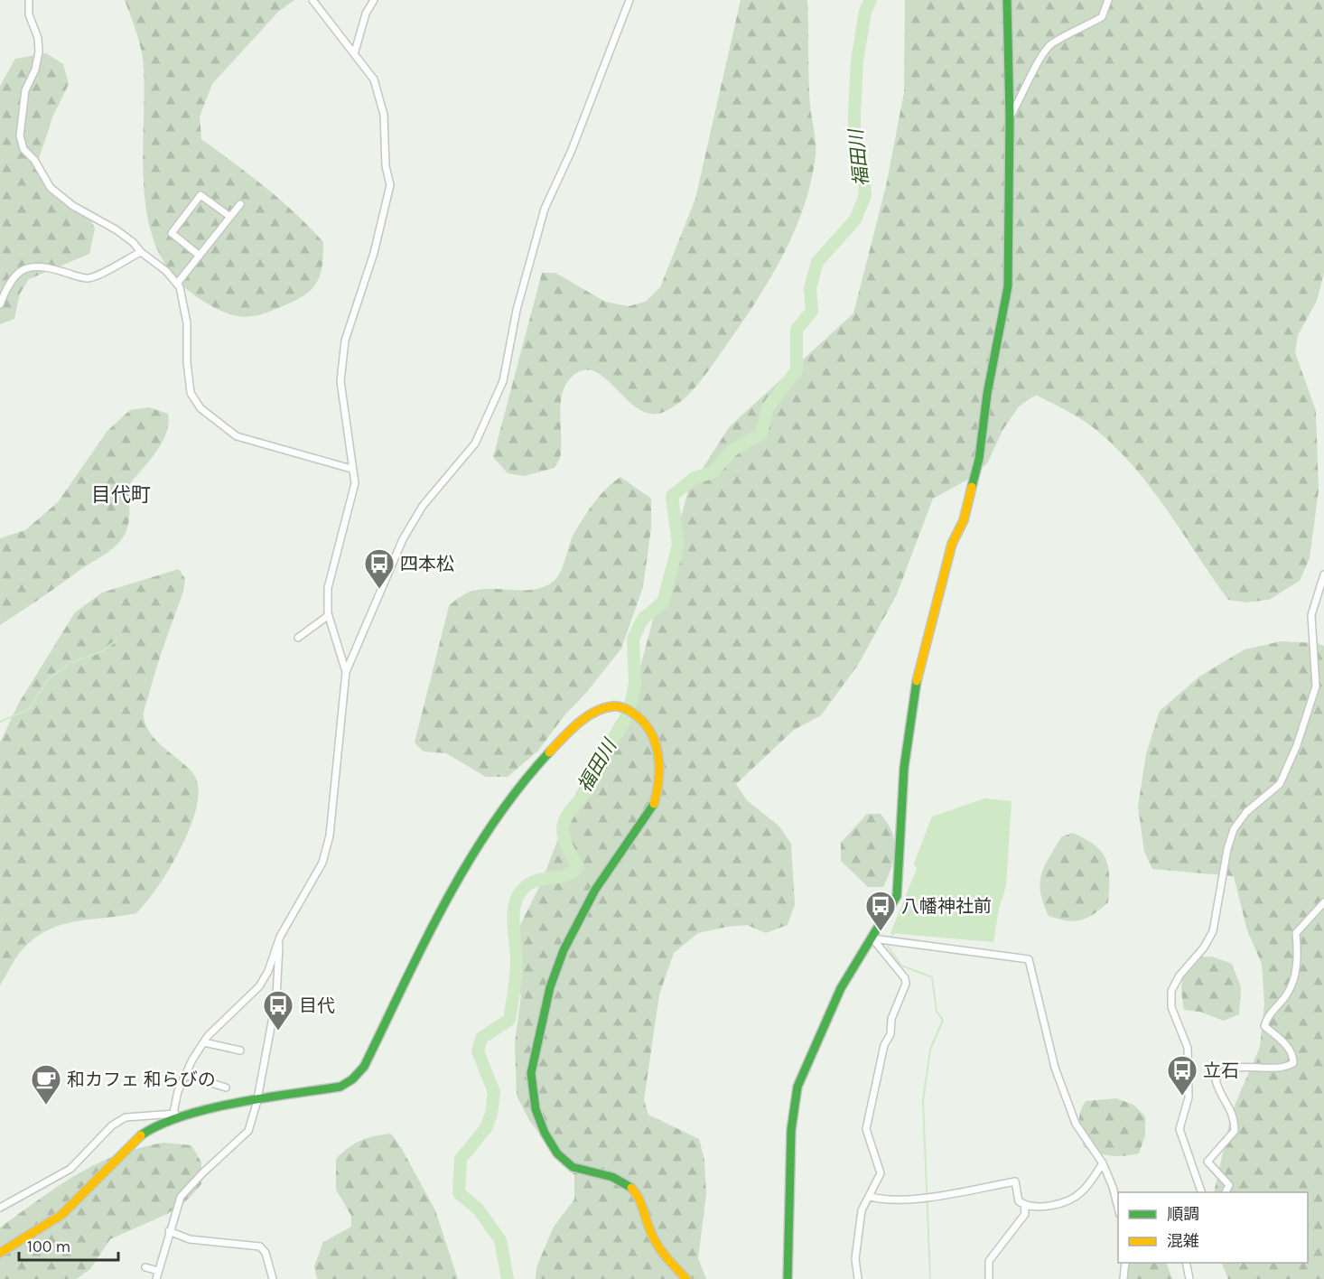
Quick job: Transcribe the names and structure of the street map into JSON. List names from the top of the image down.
{
  "districts": ["目代町"],
  "water": ["福田川"],
  "places": {
    "bus stop": [
      "四本松",
      "八幡神社前",
      "目代",
      "立石"
    ],
    "cafe": ["和カフェ 和らびの"]
  },
  "legend": ["順調", "混雑"],
  "scale_bar": "100 m"
}
